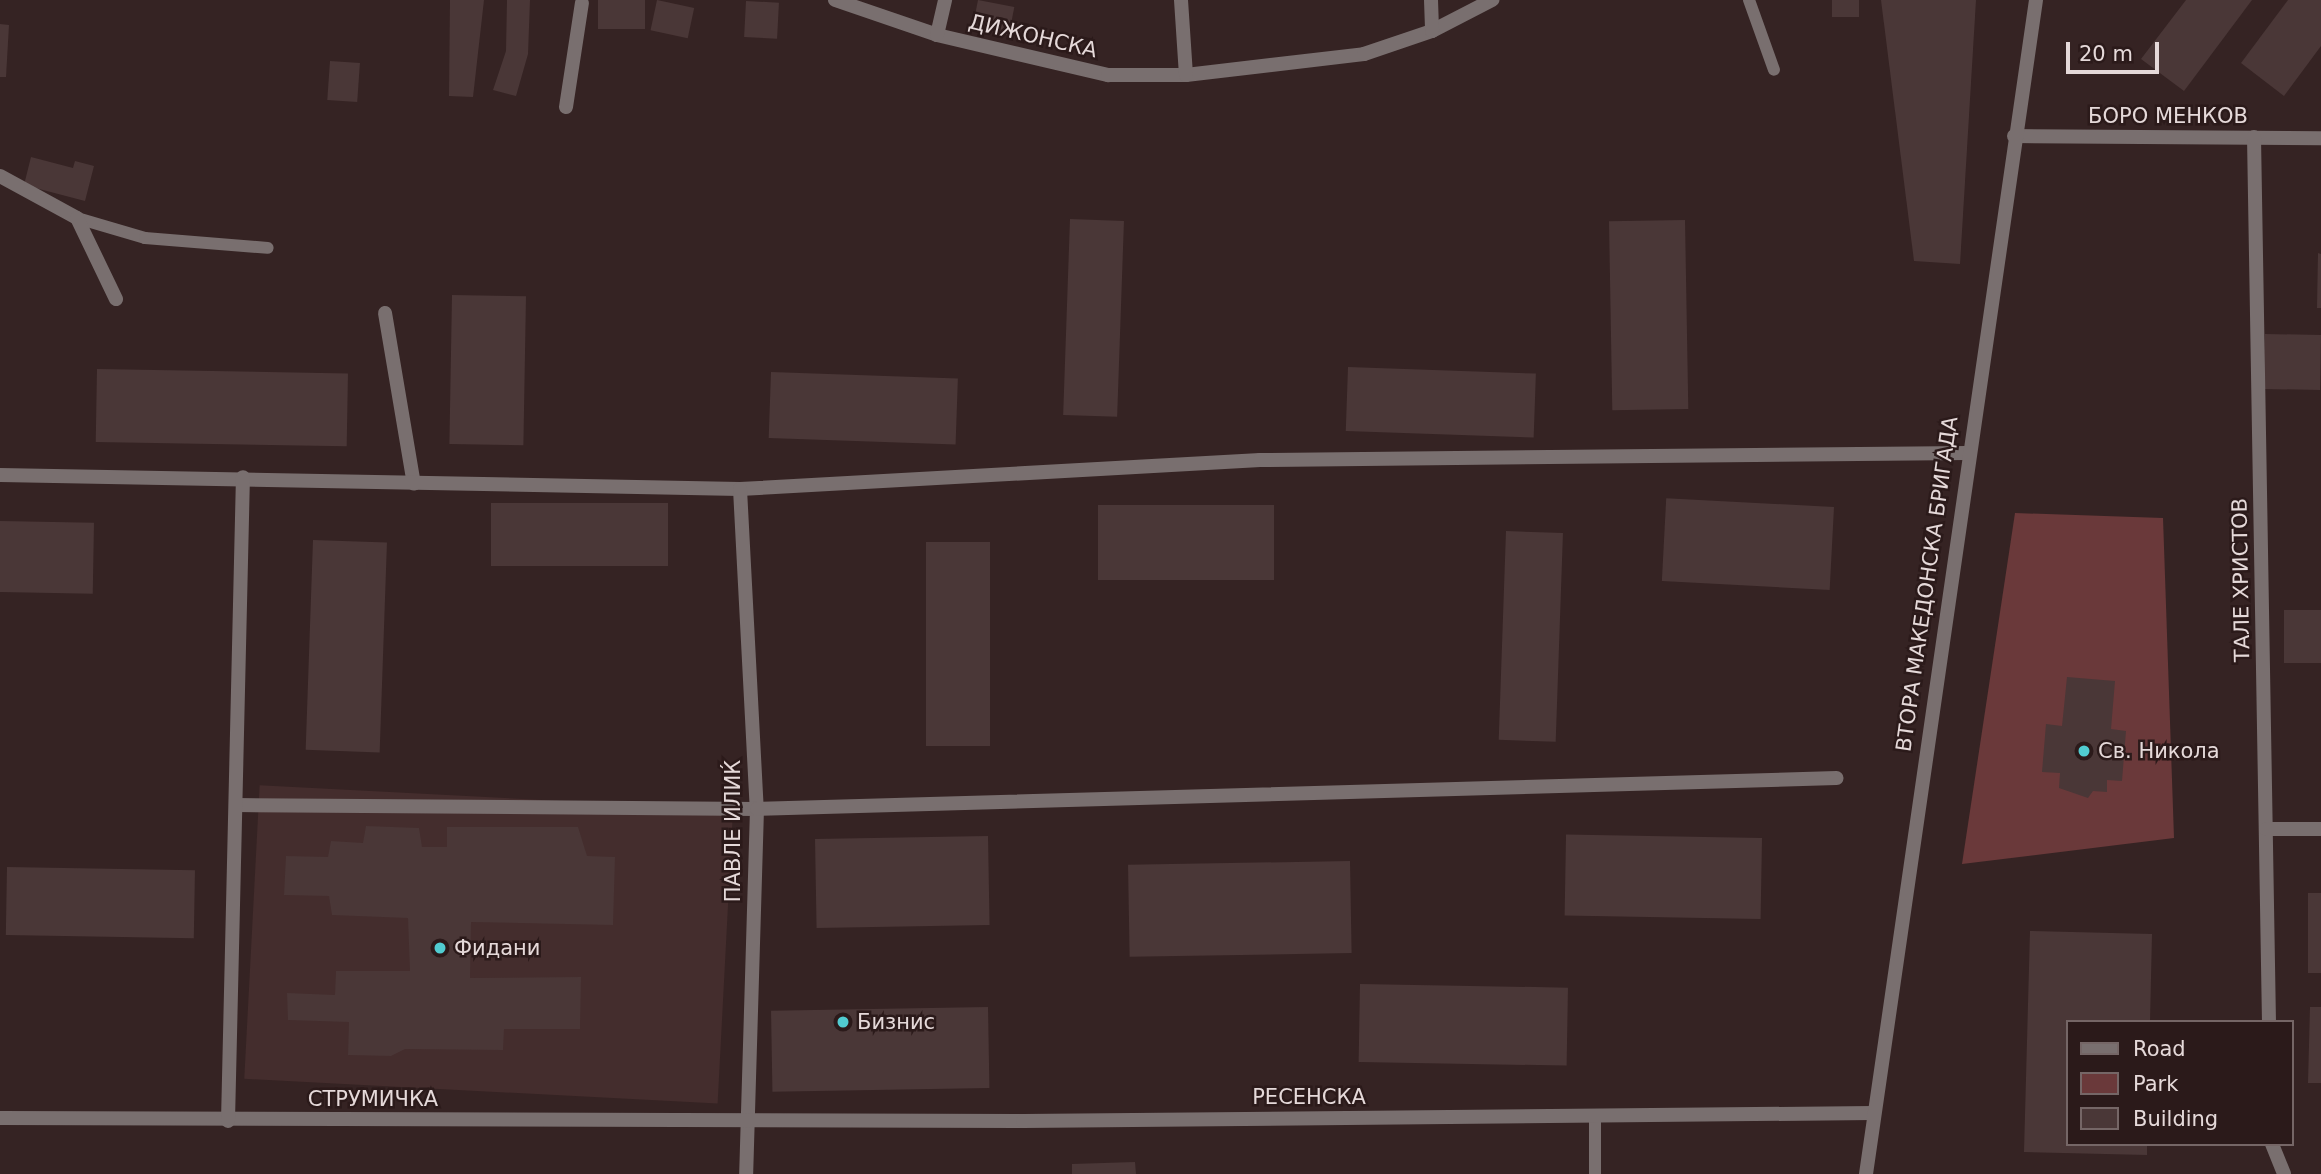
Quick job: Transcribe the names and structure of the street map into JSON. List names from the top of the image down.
{
  "streets": {
    "street": [
      "ДИЖОНСКА",
      "БОРО МЕНКОВ",
      "ТАЛЕ ХРИСТОВ",
      "ВТОРА МАКЕДОНСКА БРИГАДА",
      "ПАВЛЕ ИЛИЌ",
      "РЕСЕНСКА",
      "СТРУМИЧКА"
    ]
  },
  "crossings": [
    ["БОРО МЕНКОВ", "ТАЛЕ ХРИСТОВ"],
    ["БОРО МЕНКОВ", "ВТОРА МАКЕДОНСКА БРИГАДА"],
    ["ВТОРА МАКЕДОНСКА БРИГАДА", "РЕСЕНСКА"],
    ["ПАВЛЕ ИЛИЌ", "РЕСЕНСКА"],
    ["ПАВЛЕ ИЛИЌ", "СТРУМИЧКА"],
    ["РЕСЕНСКА", "СТРУМИЧКА"]
  ],
  "places": ["Св. Никола", "Фидани", "Бизнис"],
  "legend": ["Road", "Park", "Building"],
  "scale_bar": "20 m"
}
